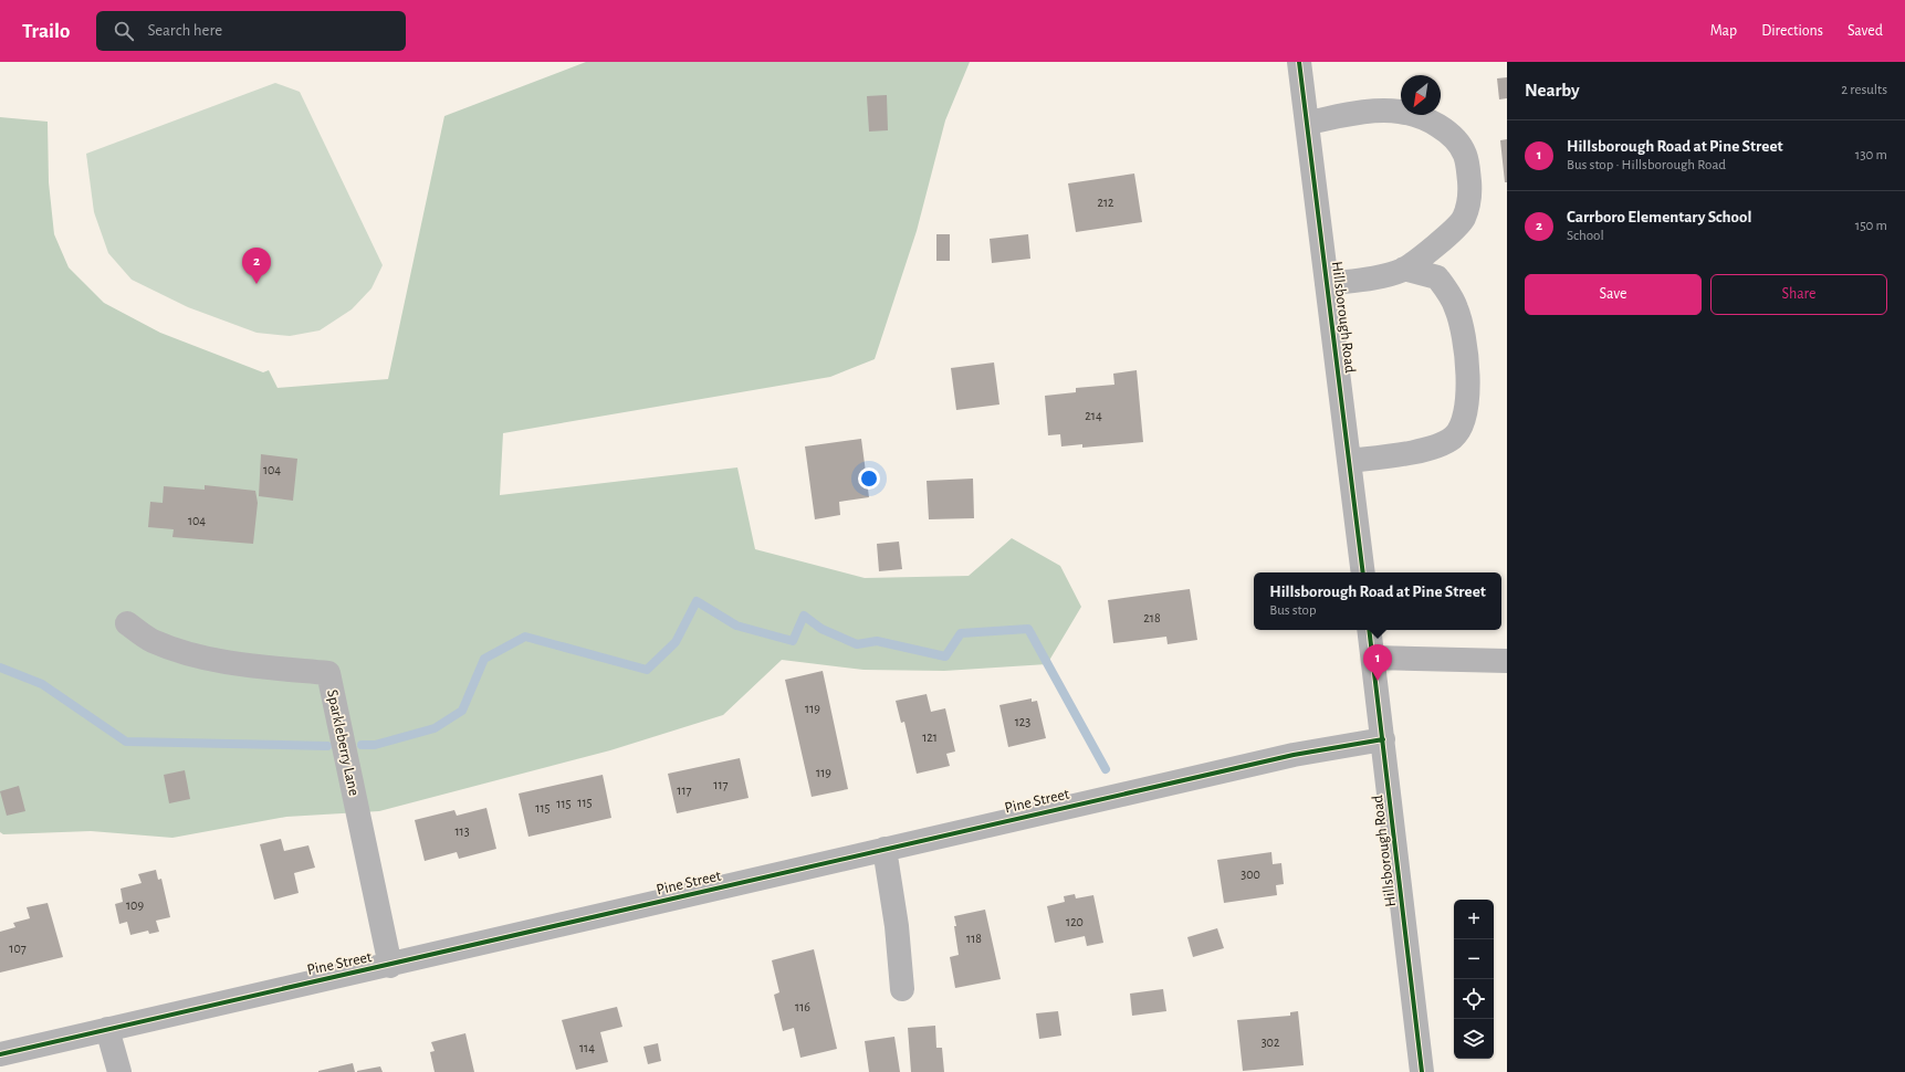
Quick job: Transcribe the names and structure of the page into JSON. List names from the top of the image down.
{
  "streets": {
    "street": ["Hillsborough Road", "Sparkleberry Lane", "Pine Street"]
  },
  "crossings": [
    ["Hillsborough Road", "Pine Street"],
    ["Sparkleberry Lane", "Pine Street"]
  ],
  "house_numbers": [
    "212",
    "214",
    "104",
    "104",
    "218",
    "119",
    "123",
    "121",
    "119",
    "117",
    "117",
    "115",
    "115",
    "115",
    "113",
    "300",
    "109",
    "120",
    "118",
    "107",
    "116",
    "302",
    "114"
  ],
  "north": "bottom left",
  "page": {
    "header": "Trailo",
    "search": "Search here",
    "nav": ["Map", "Directions", "Saved"],
    "heading": ["Nearby", "2 results"],
    "list": [
      {
        "mark": "1",
        "name": "Hillsborough Road at Pine Street",
        "note": "Bus stop · Hillsborough Road",
        "value": "130 m"
      },
      {
        "mark": "2",
        "name": "Carrboro Elementary School",
        "note": "School",
        "value": "150 m"
      }
    ],
    "pins": ["2", "1"],
    "buttons": ["Save", "Share"],
    "popup": ["Hillsborough Road at Pine Street", "Bus stop"],
    "map_buttons": ["+", "−"]
  }
}
